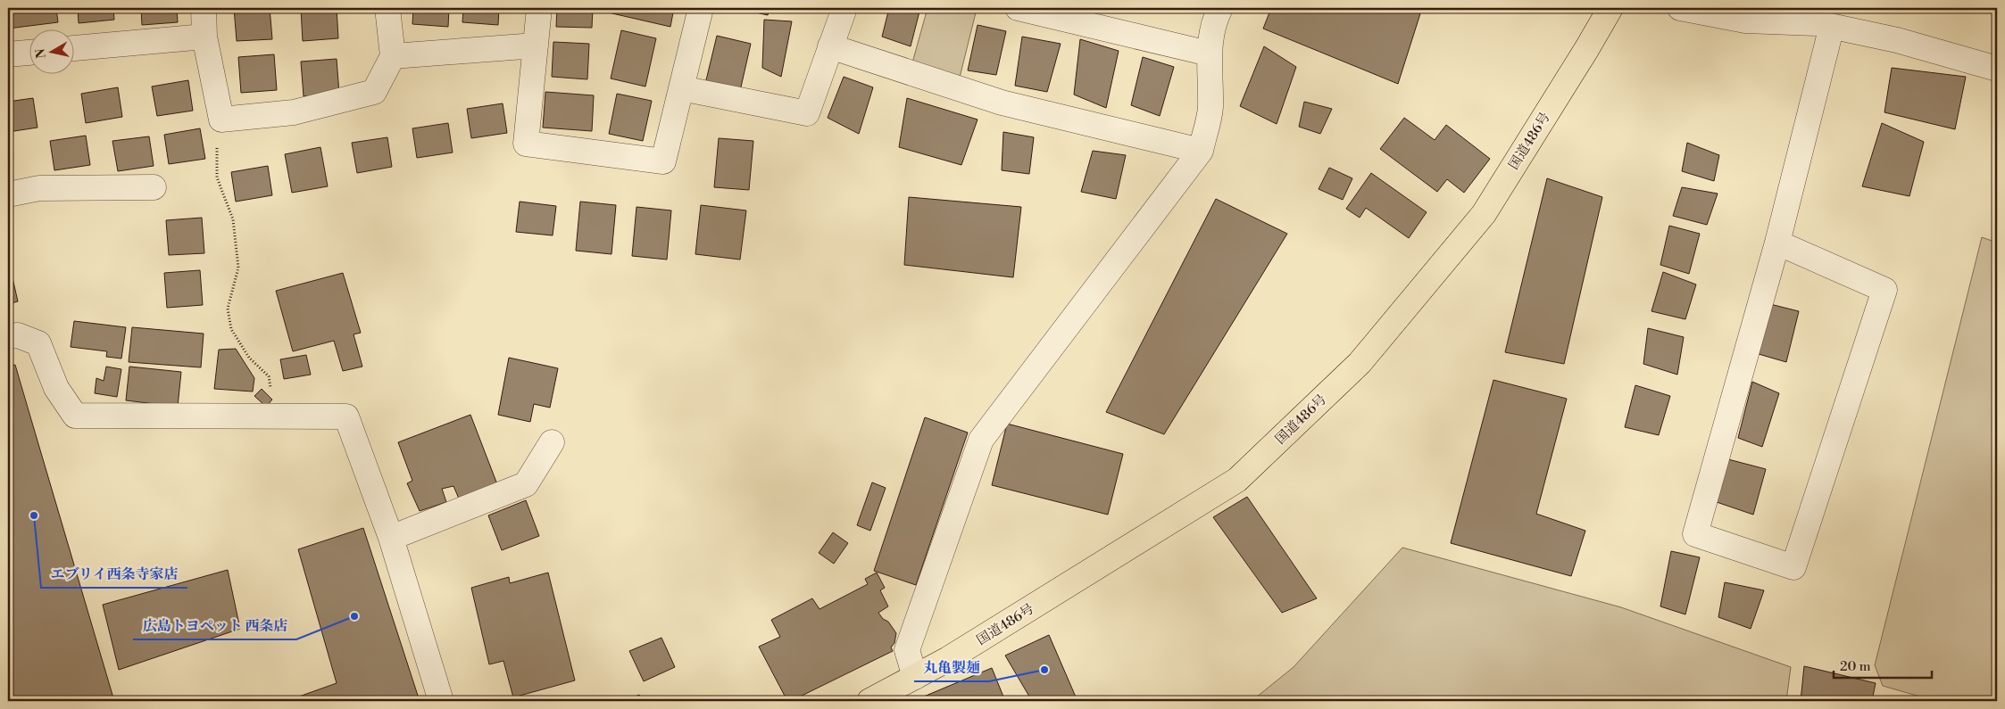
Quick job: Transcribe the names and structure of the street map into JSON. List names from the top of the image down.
{
  "streets": {
    "highway": ["国道486号"]
  },
  "places": ["エブリイ西条寺家店", "広島トヨペット 西条店", "丸亀製麺"],
  "scale_bar": "20 m",
  "north": "left"
}
